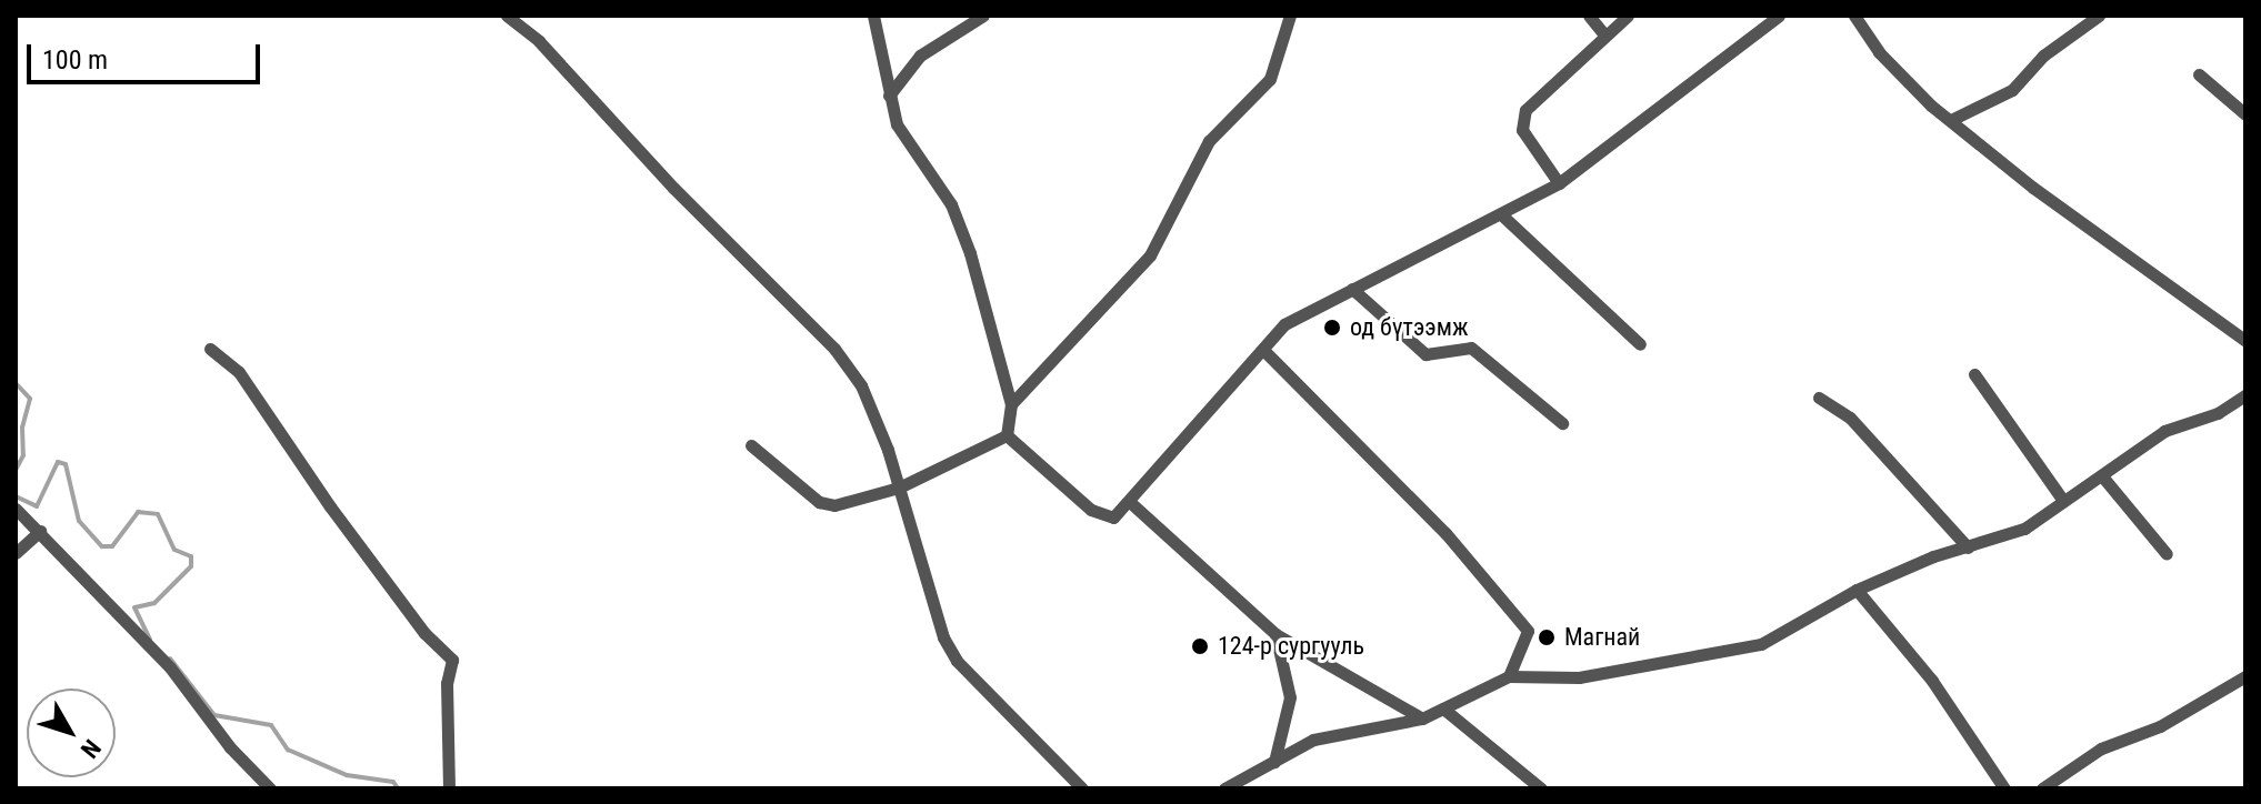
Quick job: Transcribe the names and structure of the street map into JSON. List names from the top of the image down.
{
  "places": ["од бүтээмж", "Магнай", "124-р сургууль"],
  "scale_bar": "100 m",
  "north": "bottom right"
}
